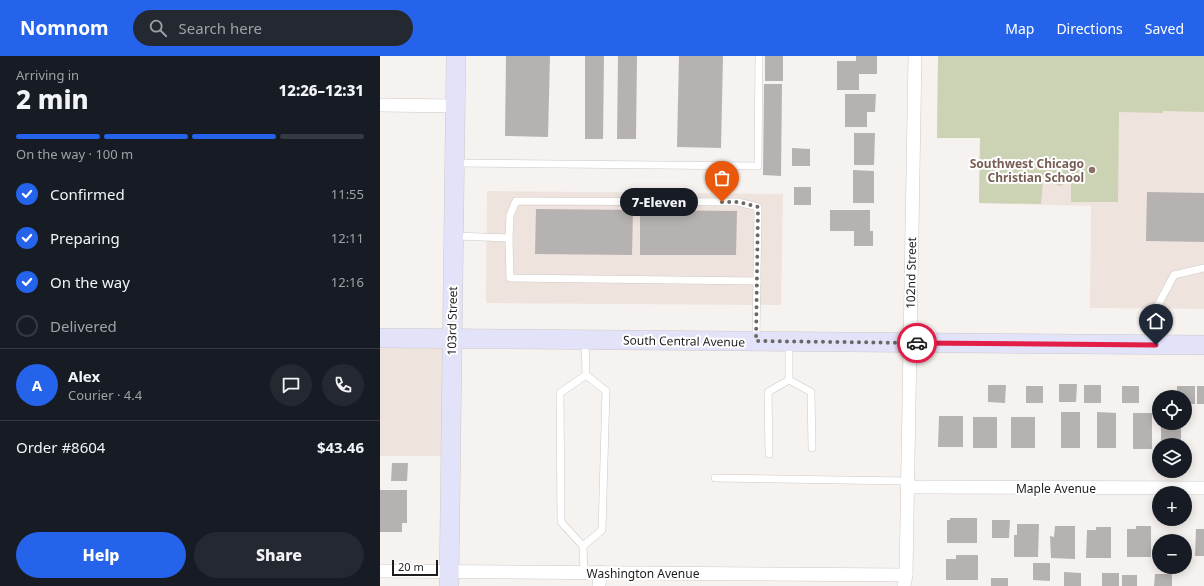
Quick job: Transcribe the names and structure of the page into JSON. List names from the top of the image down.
{
  "streets": {
    "street": [
      "102nd Street",
      "103rd Street",
      "South Central Avenue",
      "Maple Avenue",
      "Washington Avenue"
    ]
  },
  "crossings": [
    ["102nd Street", "South Central Avenue"],
    ["102nd Street", "Maple Avenue"],
    ["102nd Street", "Washington Avenue"],
    ["103rd Street", "South Central Avenue"],
    ["103rd Street", "Washington Avenue"]
  ],
  "places": ["Southwest Chicago Christian School", "7-Eleven"],
  "scale_bar": "20 m",
  "page": {
    "header": "Nomnom",
    "search": "Search here",
    "nav": ["Map", "Directions", "Saved"],
    "heading": ["2 min", "Arriving in", "12:26–12:31"],
    "panel": [
      "Alex",
      "Courier · 4.4",
      "Order #8604",
      "$43.46"
    ],
    "bar": "On the way · 100 m",
    "list": [
      ["Confirmed", "11:55"],
      ["Preparing", "12:11"],
      ["On the way", "12:16"],
      "Delivered"
    ],
    "bubble": "7-Eleven",
    "round": "A",
    "map_buttons": ["+", "−"],
    "buttons": ["Help", "Share"],
    "scale": "20 m"
  }
}
